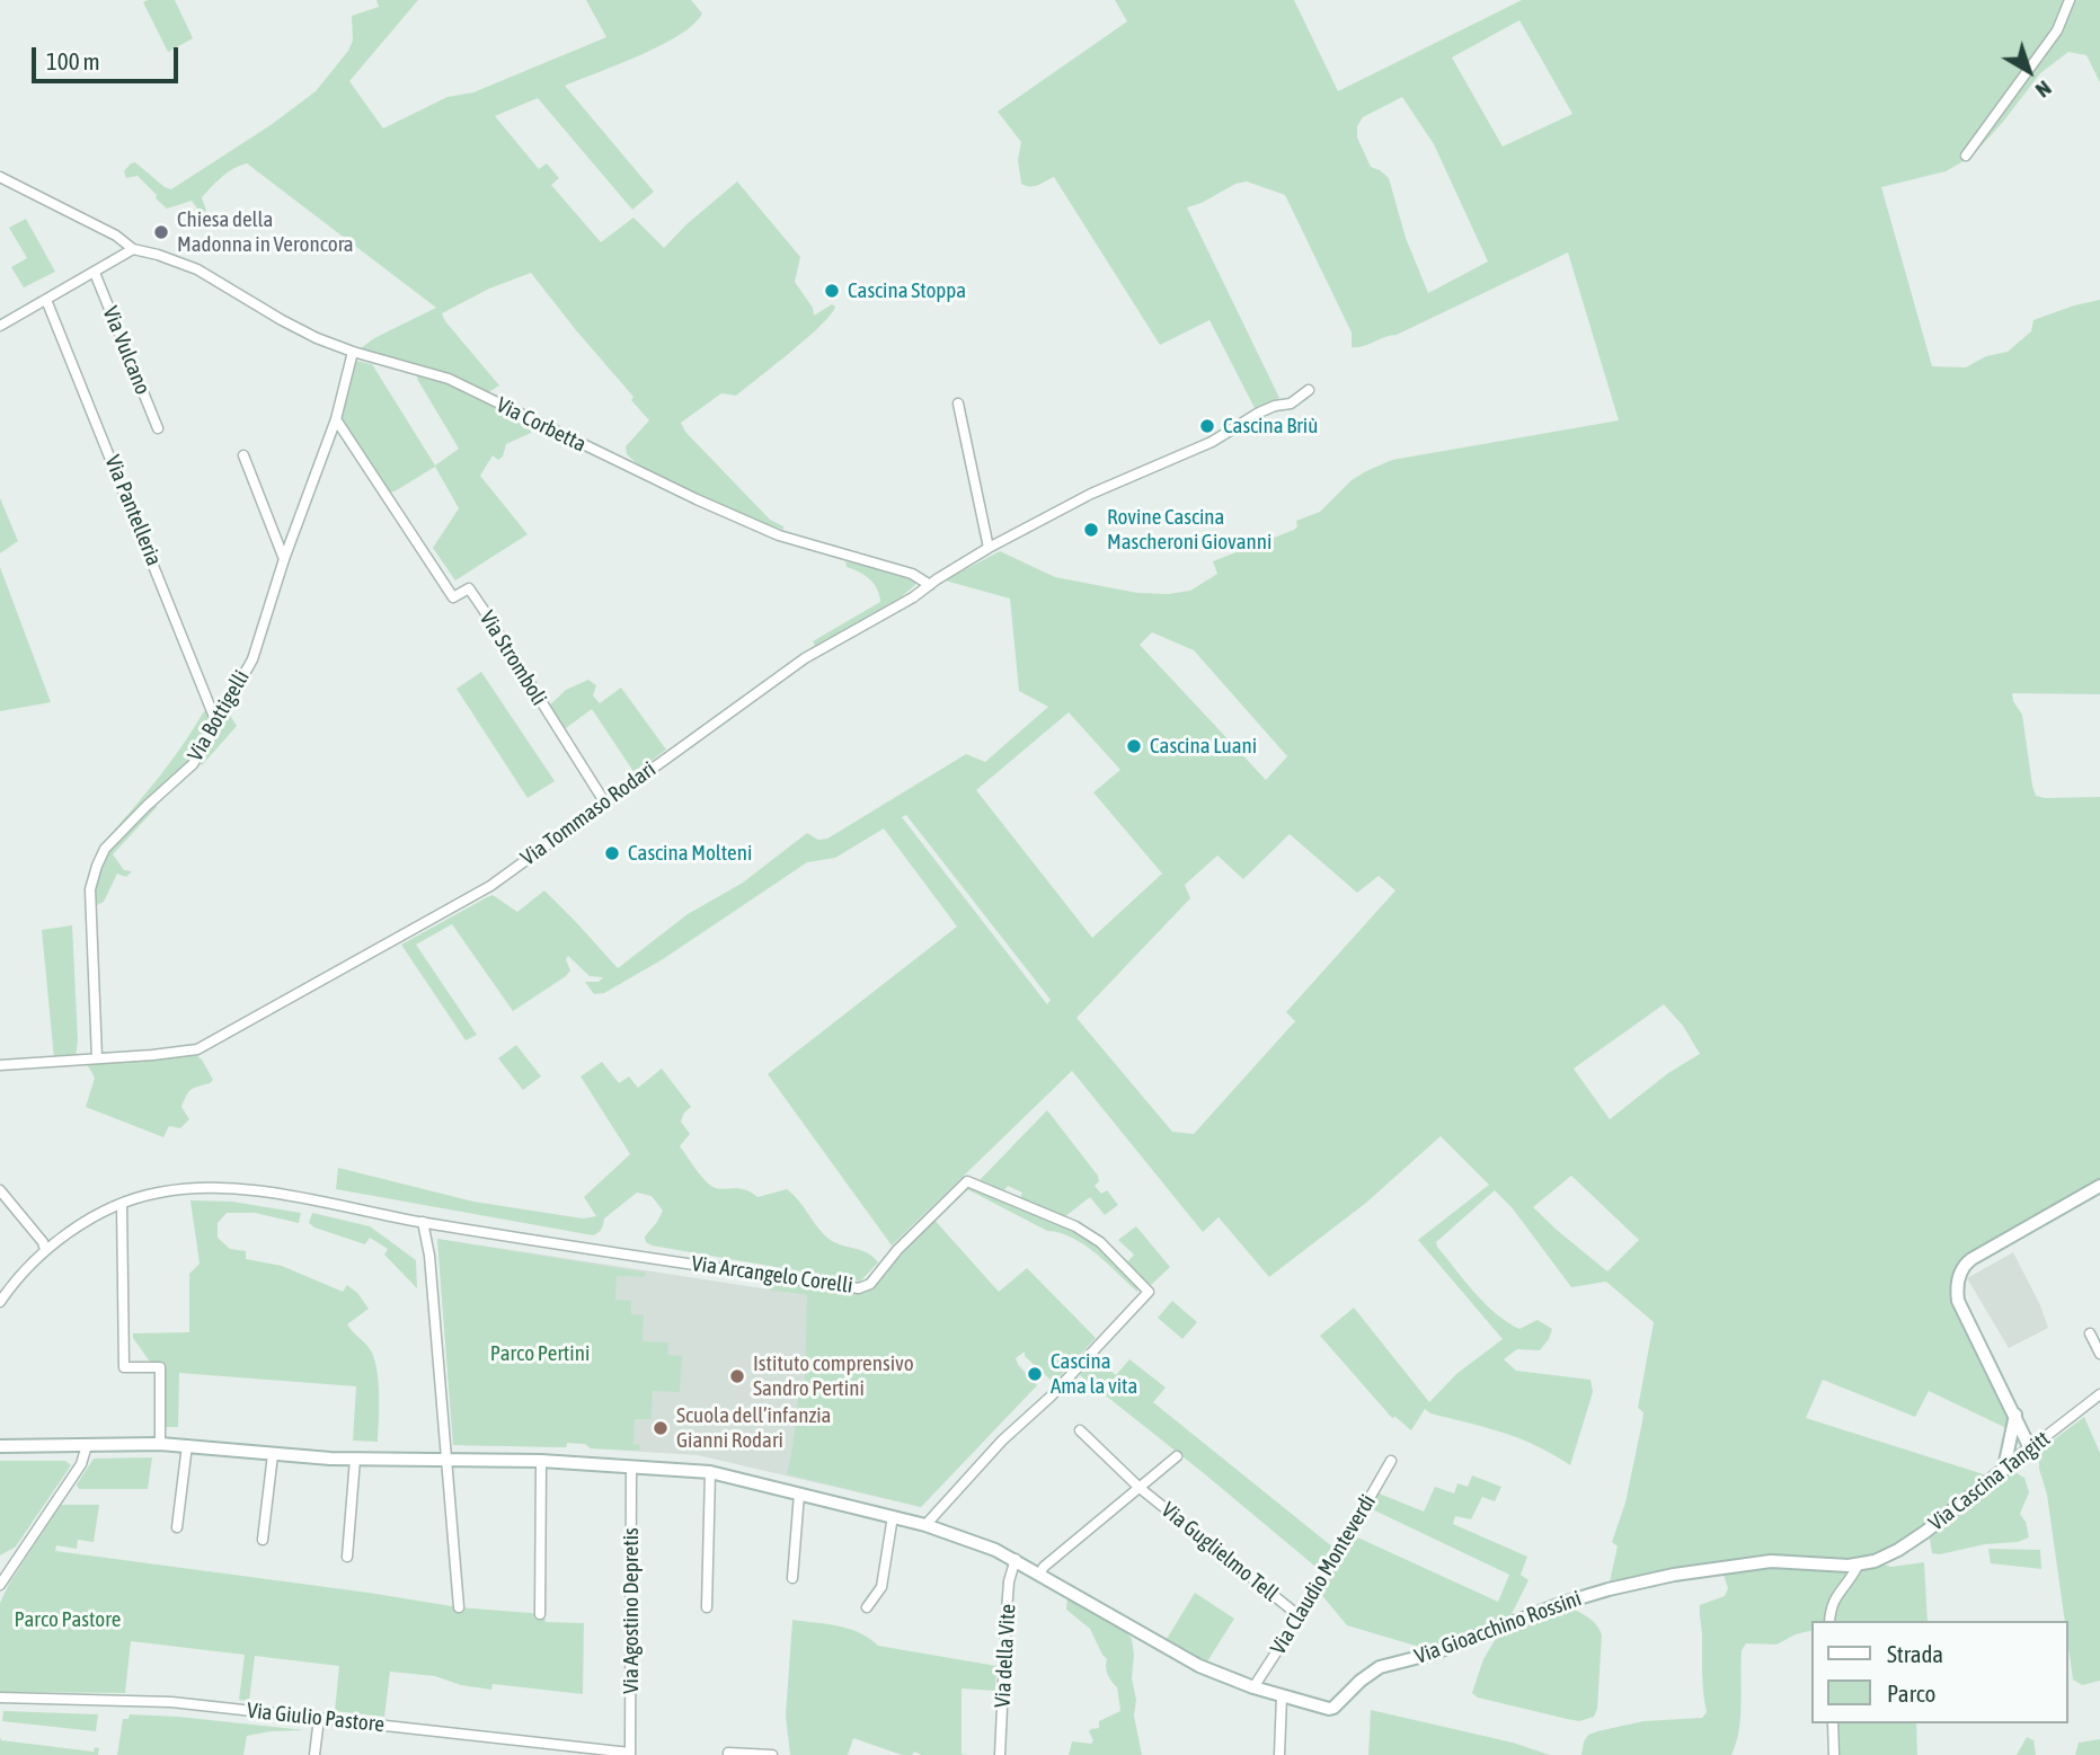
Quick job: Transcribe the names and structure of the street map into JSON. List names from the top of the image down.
{
  "streets": {
    "street": [
      "Via Vulcano",
      "Via Corbetta",
      "Via Pantelleria",
      "Via Stromboli",
      "Via Bottigelli",
      "Via Tommaso Rodari",
      "Via Arcangelo Corelli",
      "Via Cascina Tangitt",
      "Via Guglielmo Tell",
      "Via Claudio Monteverdi",
      "Via Agostino Depretis",
      "Via Gioacchino Rossini",
      "Via della Vite",
      "Via Giulio Pastore"
    ]
  },
  "crossings": [
    ["Via Corbetta", "Via Bottigelli"],
    ["Via Corbetta", "Via Tommaso Rodari"],
    ["Via Pantelleria", "Via Bottigelli"],
    ["Via Stromboli", "Via Bottigelli"],
    ["Via Stromboli", "Via Tommaso Rodari"],
    ["Via Bottigelli", "Via Tommaso Rodari"],
    ["Via Arcangelo Corelli", "Via Gioacchino Rossini"],
    ["Via Cascina Tangitt", "Via Gioacchino Rossini"],
    ["Via Guglielmo Tell", "Via Claudio Monteverdi"],
    ["Via Guglielmo Tell", "Via Gioacchino Rossini"],
    ["Via Claudio Monteverdi", "Via Gioacchino Rossini"],
    ["Via Agostino Depretis", "Via Gioacchino Rossini"],
    ["Via Agostino Depretis", "Via Giulio Pastore"],
    ["Via Gioacchino Rossini", "Via della Vite"]
  ],
  "parks": ["Parco Pertini", "Parco Pastore"],
  "places": [
    "Chiesa della Madonna in Veroncora",
    "Cascina Stoppa",
    "Cascina Briù",
    "Rovine Cascina Mascheroni Giovanni",
    "Cascina Luani",
    "Cascina Molteni",
    "Cascina Ama la vita",
    "Istituto comprensivo Sandro Pertini",
    "Scuola dell’infanzia Gianni Rodari"
  ],
  "legend": ["Strada", "Parco"],
  "scale_bar": "100 m",
  "north": "bottom right"
}
